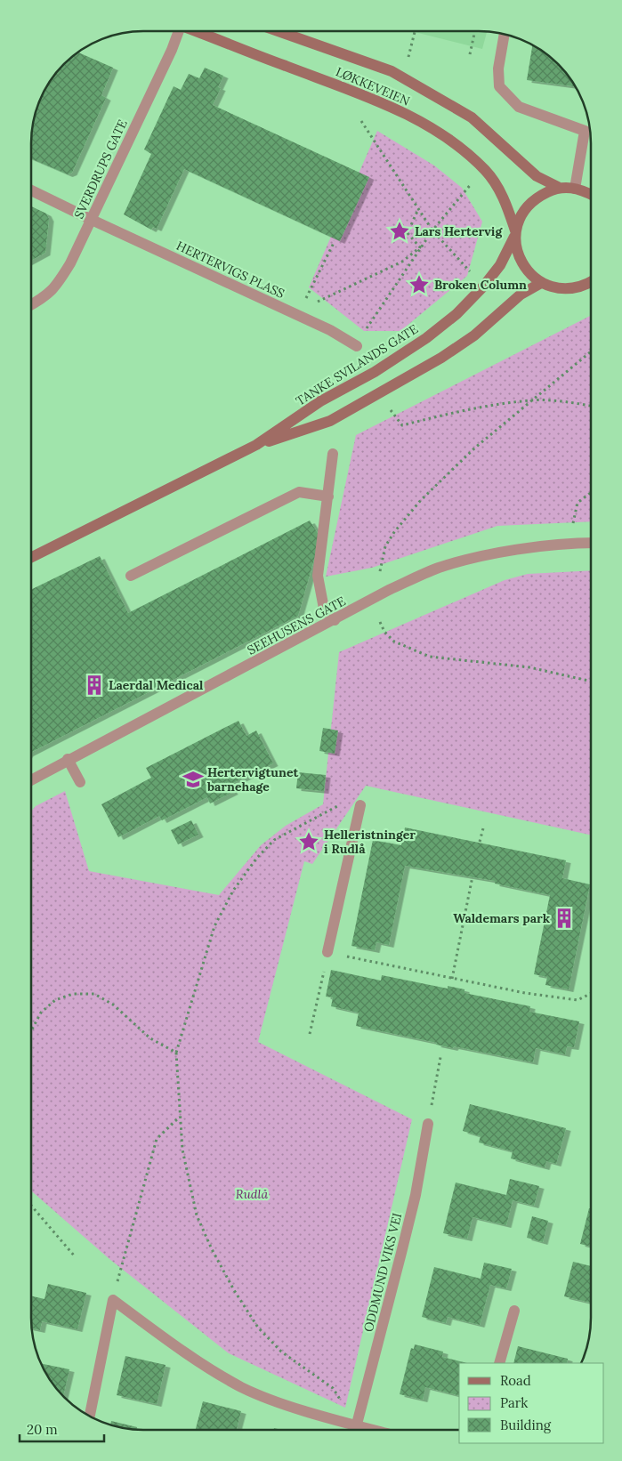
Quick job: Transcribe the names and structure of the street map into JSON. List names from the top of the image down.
{
  "streets": {
    "main road": ["LØKKEVEIEN", "TANKE SVILANDS GATE"],
    "street": [
      "SVERDRUPS GATE",
      "HERTERVIGS PLASS",
      "SEEHUSENS GATE",
      "ODDMUND VIKS VEI"
    ]
  },
  "crossings": [
    ["LØKKEVEIEN", "TANKE SVILANDS GATE"],
    ["SVERDRUPS GATE", "HERTERVIGS PLASS"]
  ],
  "parks": ["Rudlå"],
  "places": {
    "place": ["Lars Hertervig", "Broken Column", "Helleristninger i Rudlå"],
    "building": ["Laerdal Medical", "Waldemars park"],
    "school or university": ["Hertervigtunet barnehage"]
  },
  "legend": ["Road", "Park", "Building"],
  "scale_bar": "20 m"
}
